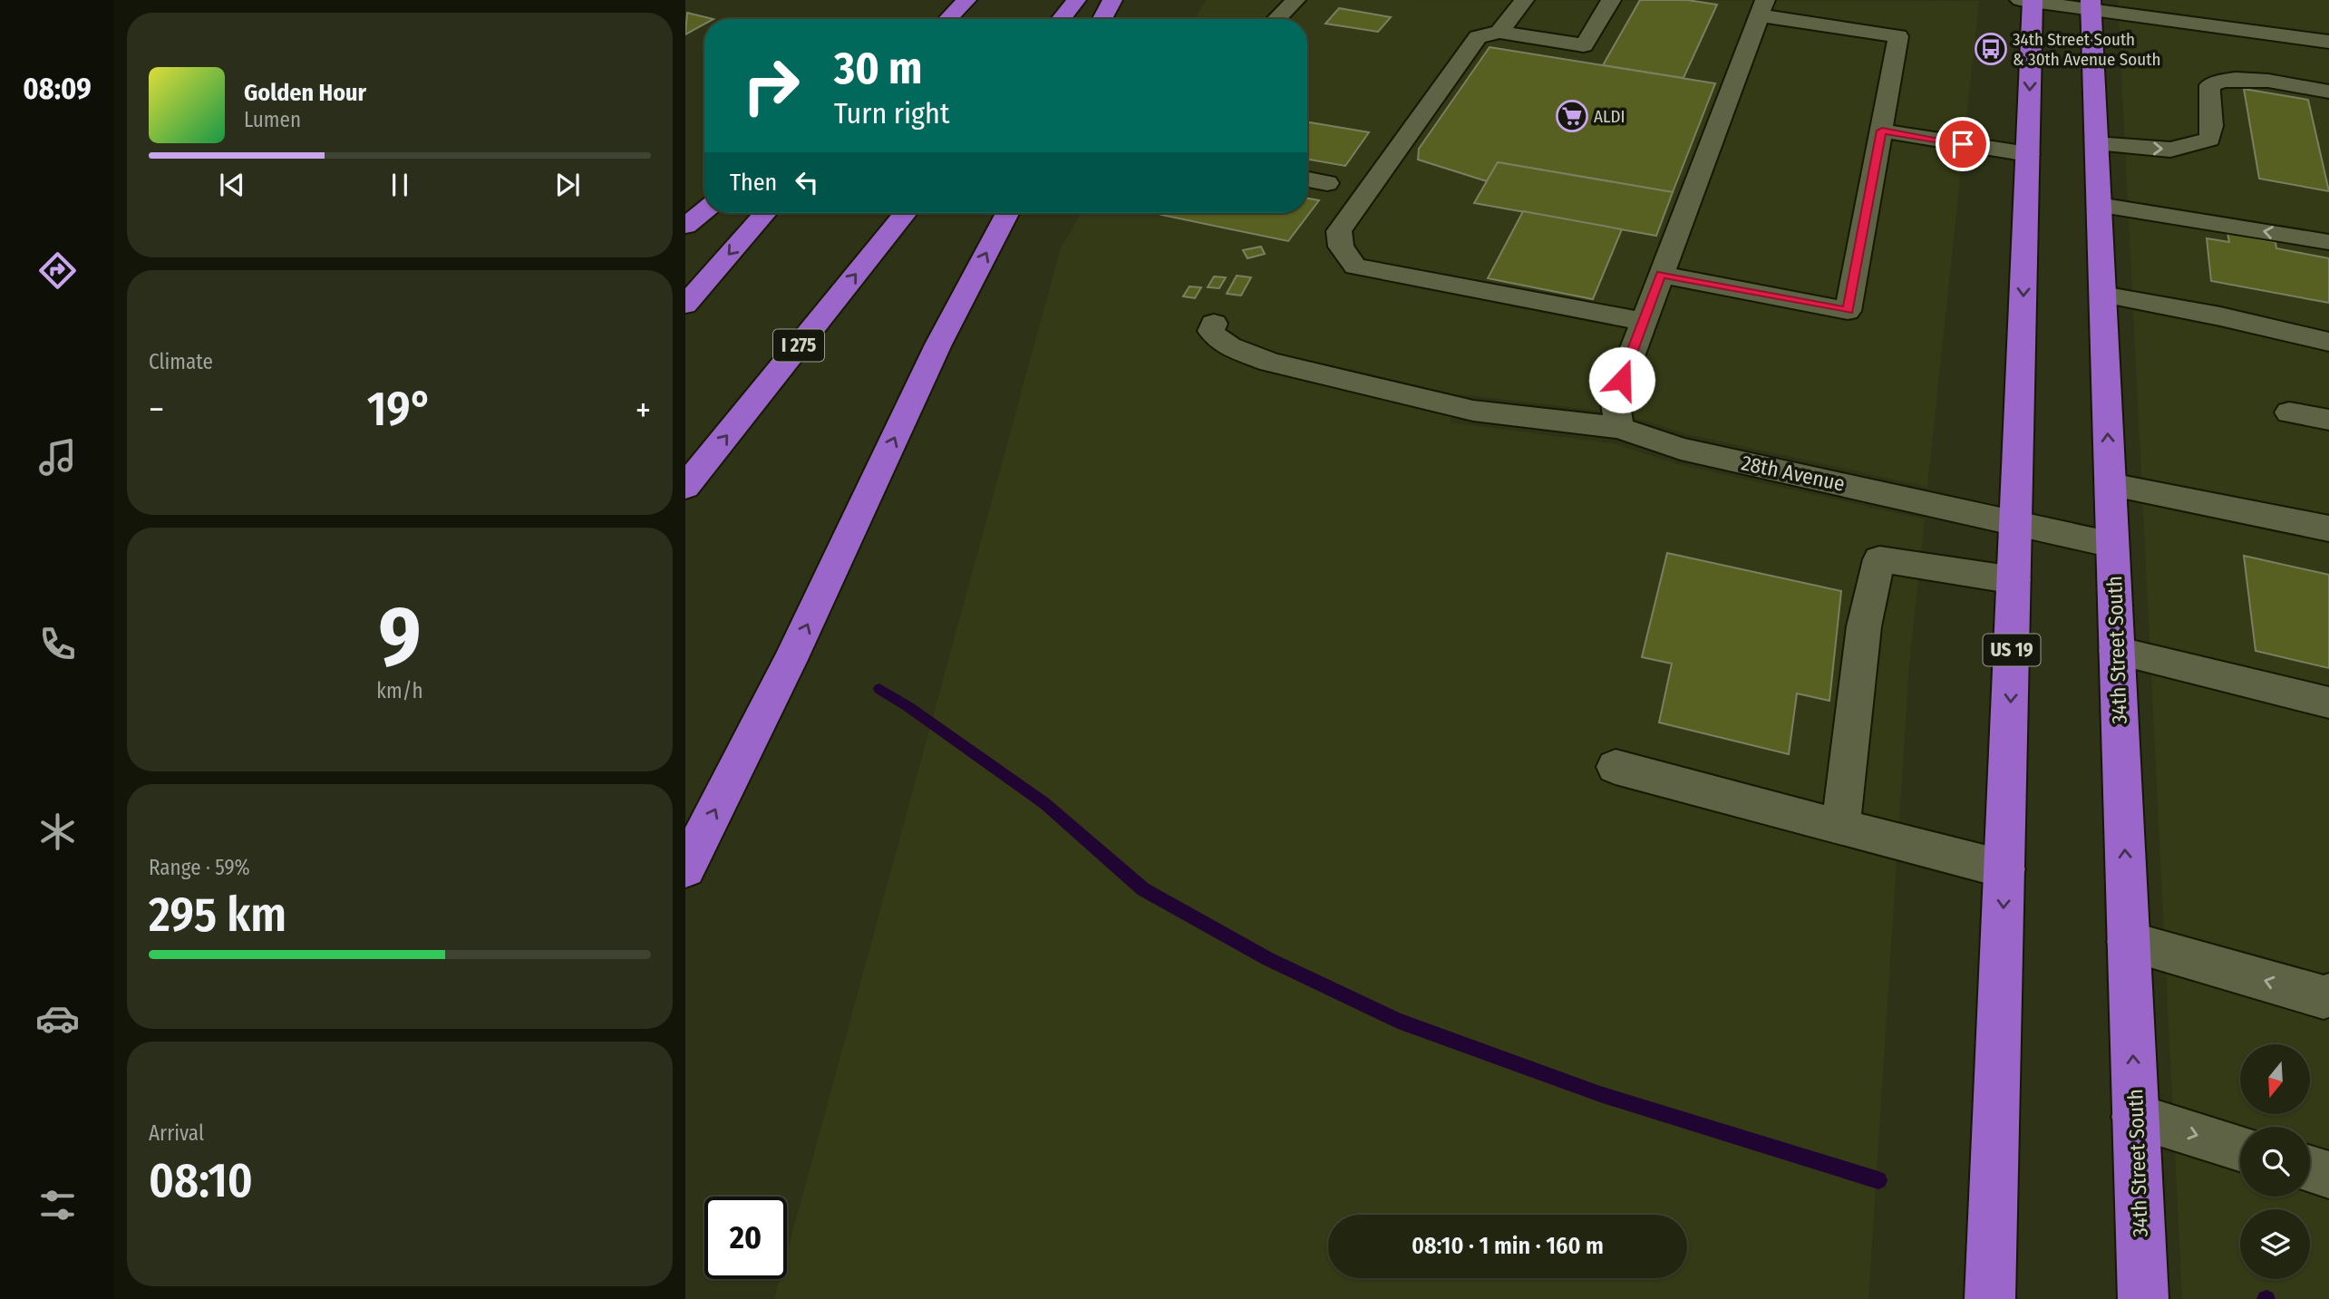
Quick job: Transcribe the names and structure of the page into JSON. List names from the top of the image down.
{
  "streets": {
    "highway": ["I 275", "US 19", "34th Street South"],
    "street": ["28th Avenue"]
  },
  "crossings": [
    ["28th Avenue", "US 19"],
    ["28th Avenue", "34th Street South"]
  ],
  "places": {
    "bus stop": ["34th Street South & 30th Avenue South"],
    "supermarket": ["ALDI"]
  },
  "north": "bottom",
  "page": {
    "tabs": "08:09",
    "turn": ["30 m", "Turn right"],
    "song": ["Golden Hour", "Lumen"],
    "then": "Then",
    "tile": [
      "Climate",
      ["9", "km/h"],
      ["Range · 59%", "295 km"],
      ["Arrival", "08:10"]
    ],
    "heat": ["−", "19°", "+"],
    "limit": "20",
    "trip": "08:10 · 1 min · 160 m"
  }
}
